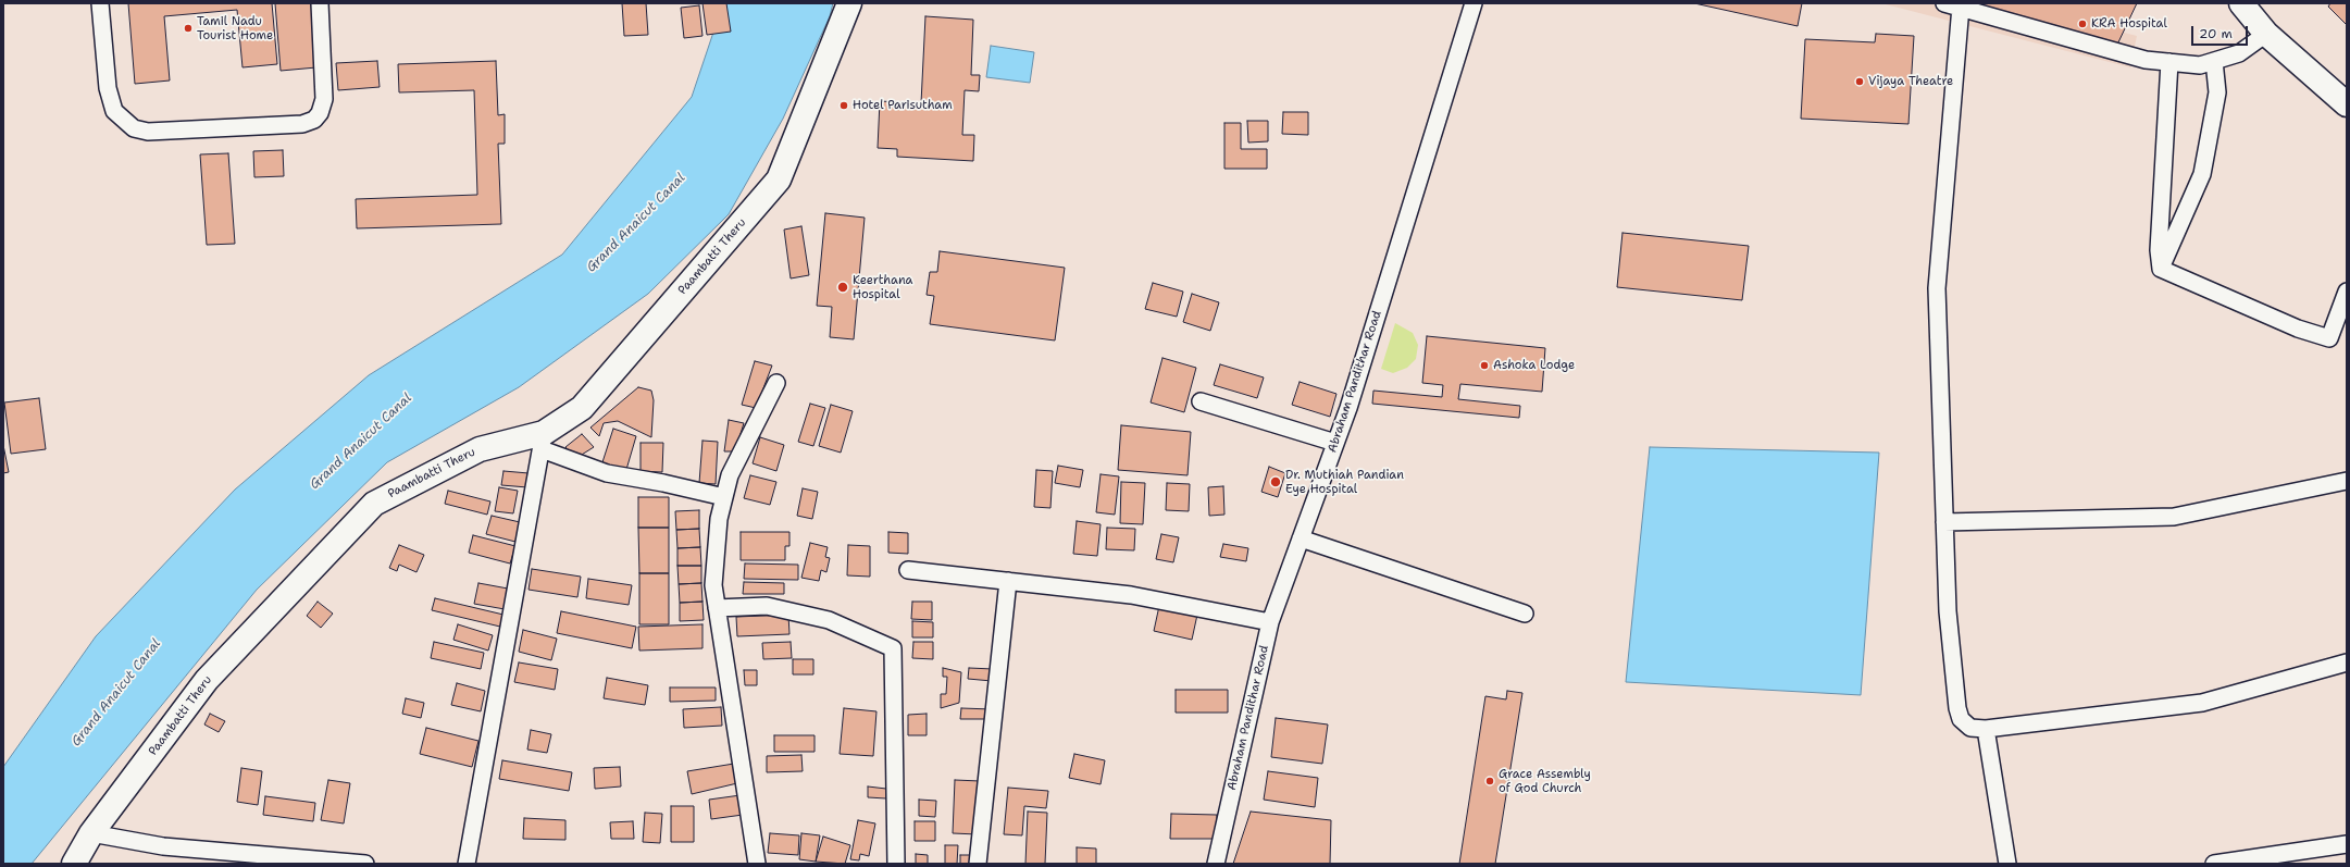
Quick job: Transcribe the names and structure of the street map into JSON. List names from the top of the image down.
{
  "streets": {
    "street": ["Paambatti Theru", "Abraham Pandithar Road"]
  },
  "water": ["Grand Anaicut Canal"],
  "places": [
    "KRA Hospital",
    "Tamil Nadu Tourist Home",
    "Vijaya Theatre",
    "Hotel Parisutham",
    "Keerthana Hospital",
    "Ashoka Lodge",
    "Dr. Muthiah Pandian Eye Hospital",
    "Grace Assembly of God Church"
  ],
  "scale_bar": "20 m"
}
